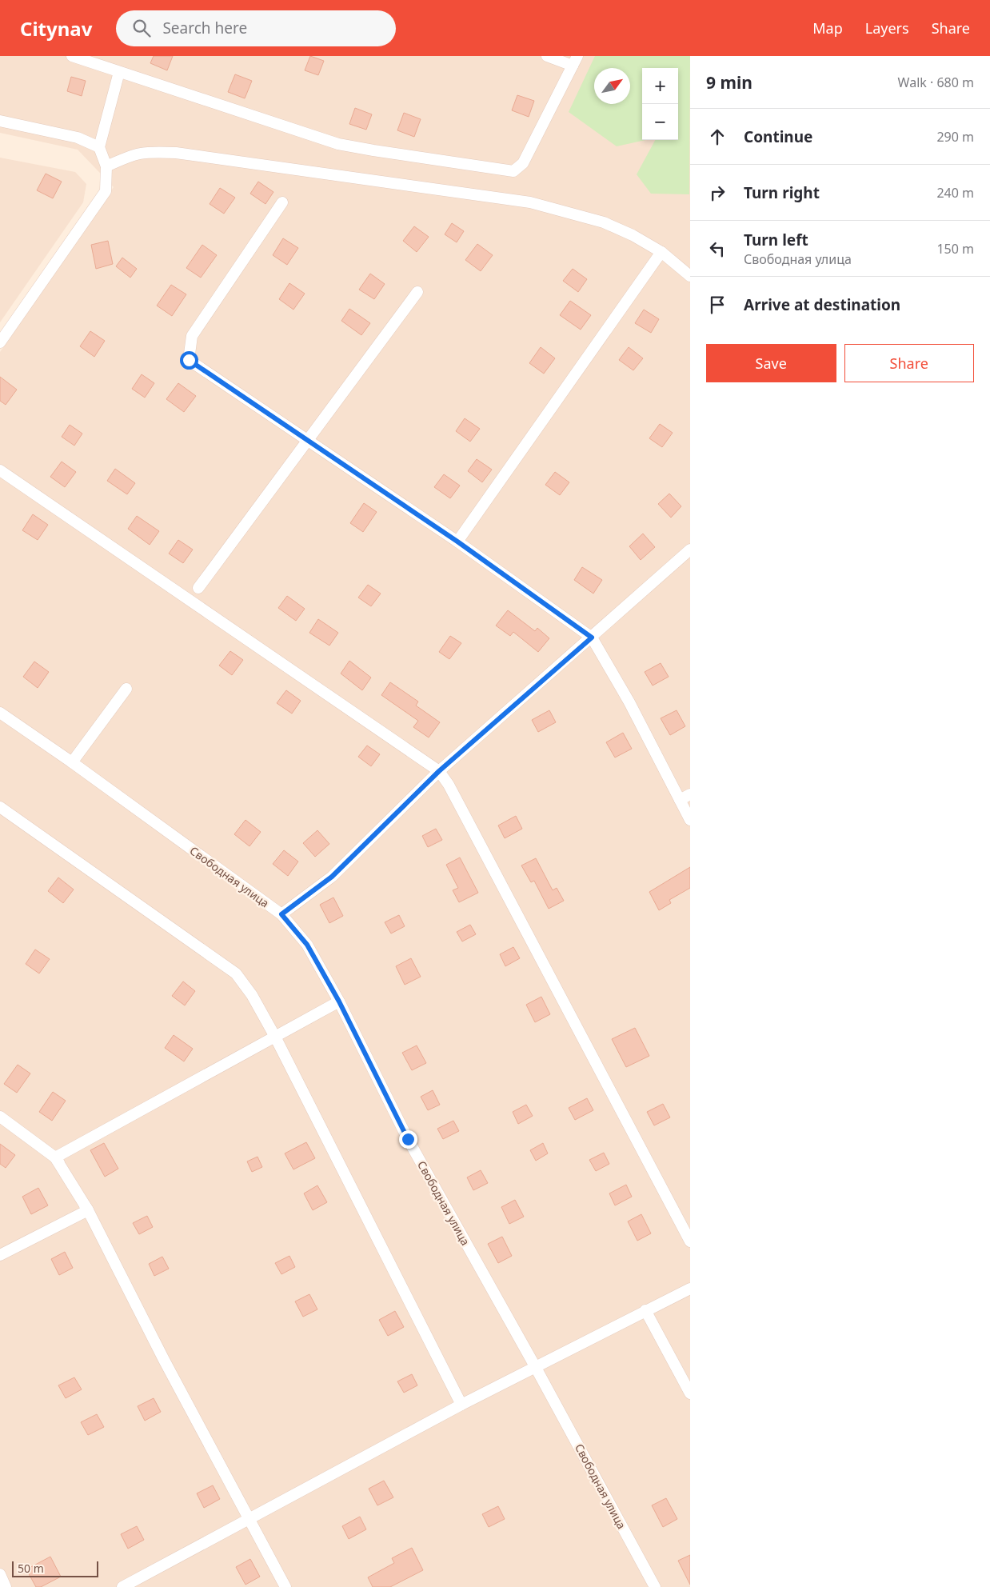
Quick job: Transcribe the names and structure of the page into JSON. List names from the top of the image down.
{
  "streets": {
    "street": ["Свободная улица"]
  },
  "scale_bar": "50 m",
  "north": "top right",
  "page": {
    "header": "Citynav",
    "search": "Search here",
    "nav": ["Map", "Layers", "Share"],
    "heading": ["9 min", "Walk · 680 m"],
    "map_buttons": ["+", "−"],
    "list": [
      ["Continue", "290 m"],
      ["Turn right", "240 m"],
      ["Turn left", "Свободная улица", "150 m"],
      "Arrive at destination"
    ],
    "buttons": ["Save", "Share"],
    "scale": "50 m"
  }
}
